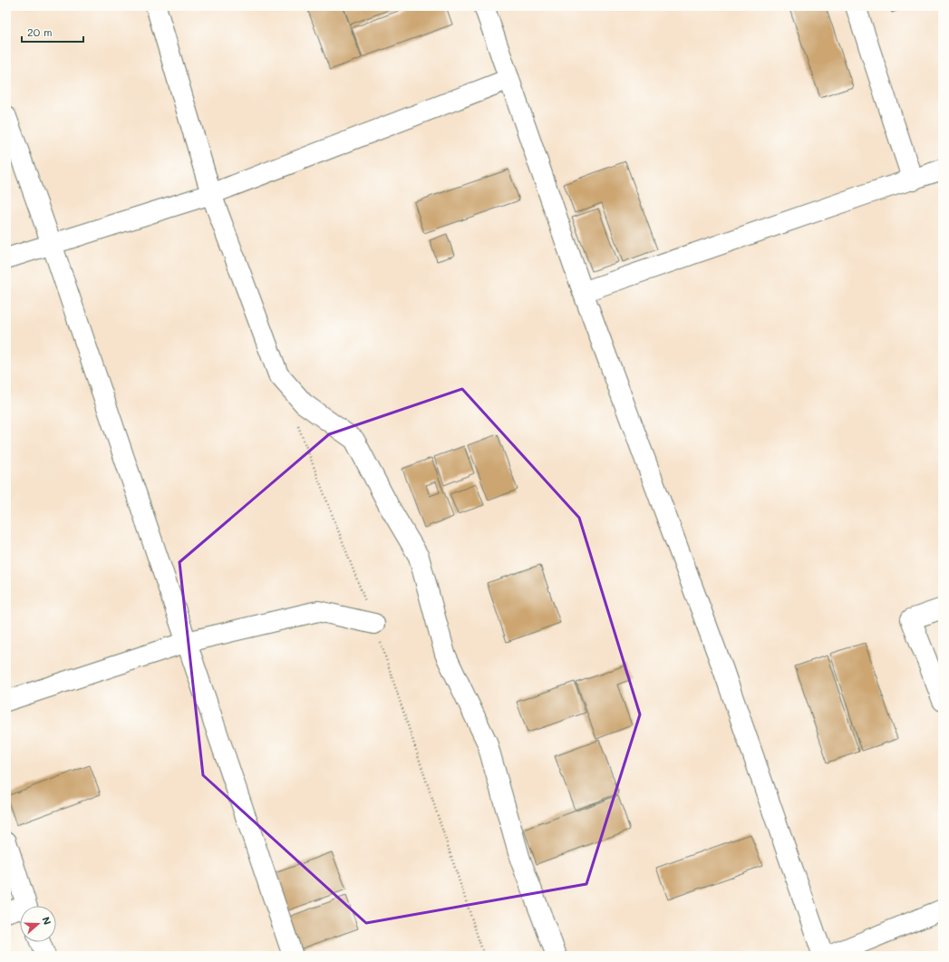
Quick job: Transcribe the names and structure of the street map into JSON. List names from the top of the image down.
{
  "scale_bar": "20 m",
  "north": "right"
}
